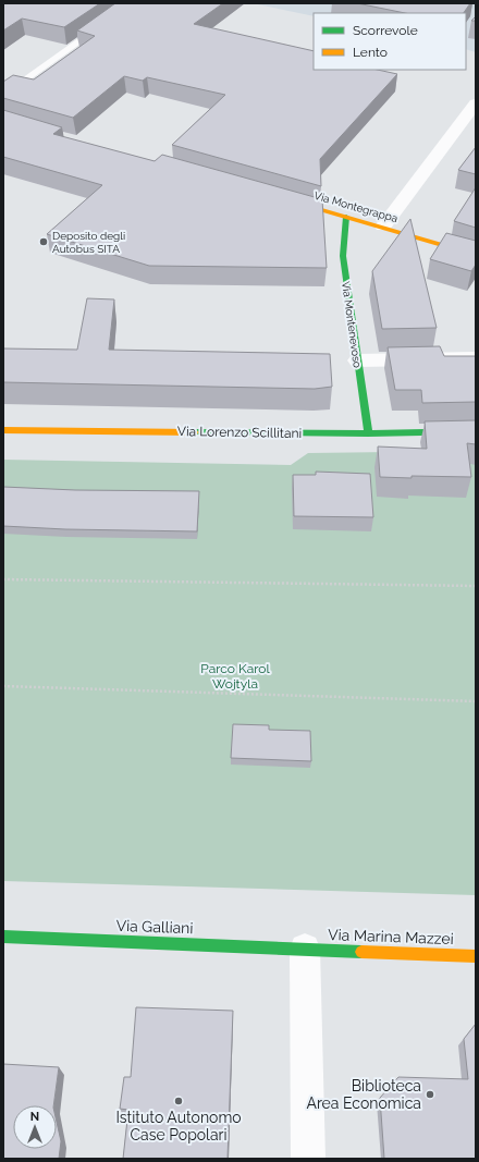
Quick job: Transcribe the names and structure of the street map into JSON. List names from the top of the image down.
{
  "streets": {
    "street": [
      "Via Montegrappa",
      "Via Montenevoso",
      "Via Lorenzo Scillitani",
      "Via Galliani",
      "Via Marina Mazzei"
    ]
  },
  "crossings": [
    ["Via Montegrappa", "Via Montenevoso"],
    ["Via Montenevoso", "Via Lorenzo Scillitani"],
    ["Via Galliani", "Via Marina Mazzei"]
  ],
  "parks": ["Parco Karol Wojtyla"],
  "places": ["Deposito degli Autobus SITA", "Biblioteca Area Economica", "Istituto Autonomo Case Popolari"],
  "legend": ["Scorrevole", "Lento"],
  "north": "top"
}
